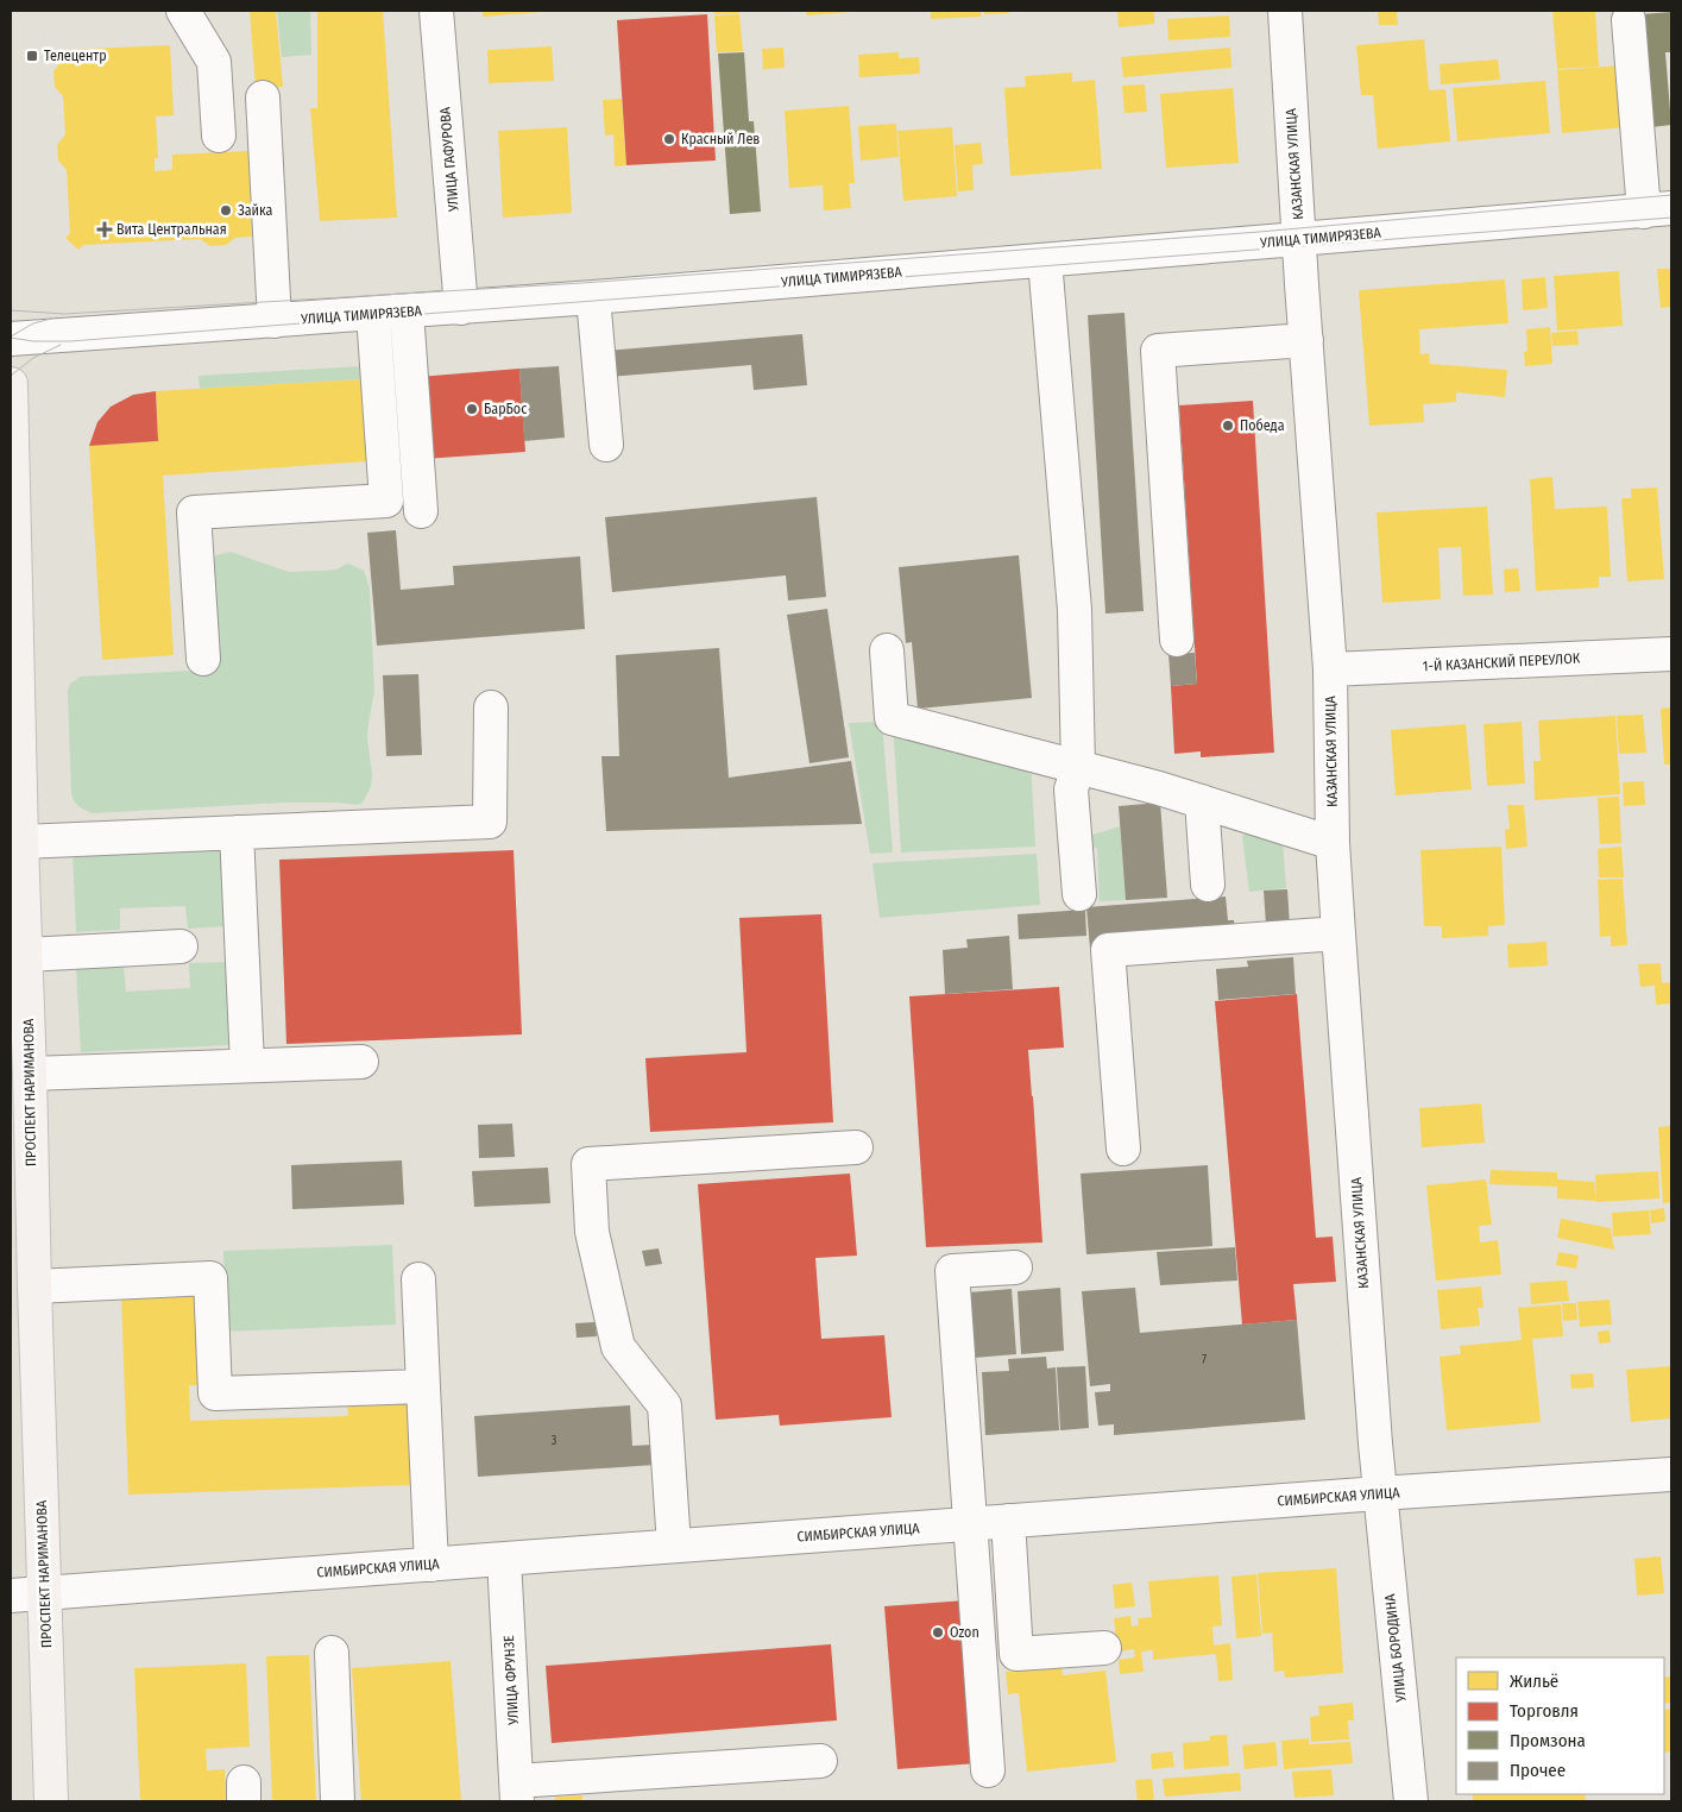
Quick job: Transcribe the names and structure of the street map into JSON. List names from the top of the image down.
{
  "streets": {
    "main road": ["ПРОСПЕКТ НАРИМАНОВА"],
    "street": [
      "УЛИЦА ГАФУРОВА",
      "КАЗАНСКАЯ УЛИЦА",
      "УЛИЦА ТИМИРЯЗЕВА",
      "1-Й КАЗАНСКИЙ ПЕРЕУЛОК",
      "СИМБИРСКАЯ УЛИЦА",
      "УЛИЦА БОРОДИНА",
      "УЛИЦА ФРУНЗЕ"
    ]
  },
  "crossings": [
    ["УЛИЦА ГАФУРОВА", "УЛИЦА ТИМИРЯЗЕВА"],
    ["КАЗАНСКАЯ УЛИЦА", "УЛИЦА ТИМИРЯЗЕВА"],
    ["КАЗАНСКАЯ УЛИЦА", "1-Й КАЗАНСКИЙ ПЕРЕУЛОК"],
    ["КАЗАНСКАЯ УЛИЦА", "СИМБИРСКАЯ УЛИЦА"],
    ["КАЗАНСКАЯ УЛИЦА", "УЛИЦА БОРОДИНА"],
    ["ПРОСПЕКТ НАРИМАНОВА", "СИМБИРСКАЯ УЛИЦА"],
    ["СИМБИРСКАЯ УЛИЦА", "УЛИЦА БОРОДИНА"],
    ["СИМБИРСКАЯ УЛИЦА", "УЛИЦА ФРУНЗЕ"]
  ],
  "places": {
    "transit": ["Телецентр"],
    "other": [
      "Красный Лев",
      "Зайка",
      "БарБос",
      "Победа",
      "Ozon"
    ],
    "health": ["Вита Центральная"]
  },
  "house_numbers": ["7", "3"],
  "legend": [
    "Жильё",
    "Торговля",
    "Промзона",
    "Прочее"
  ]
}
